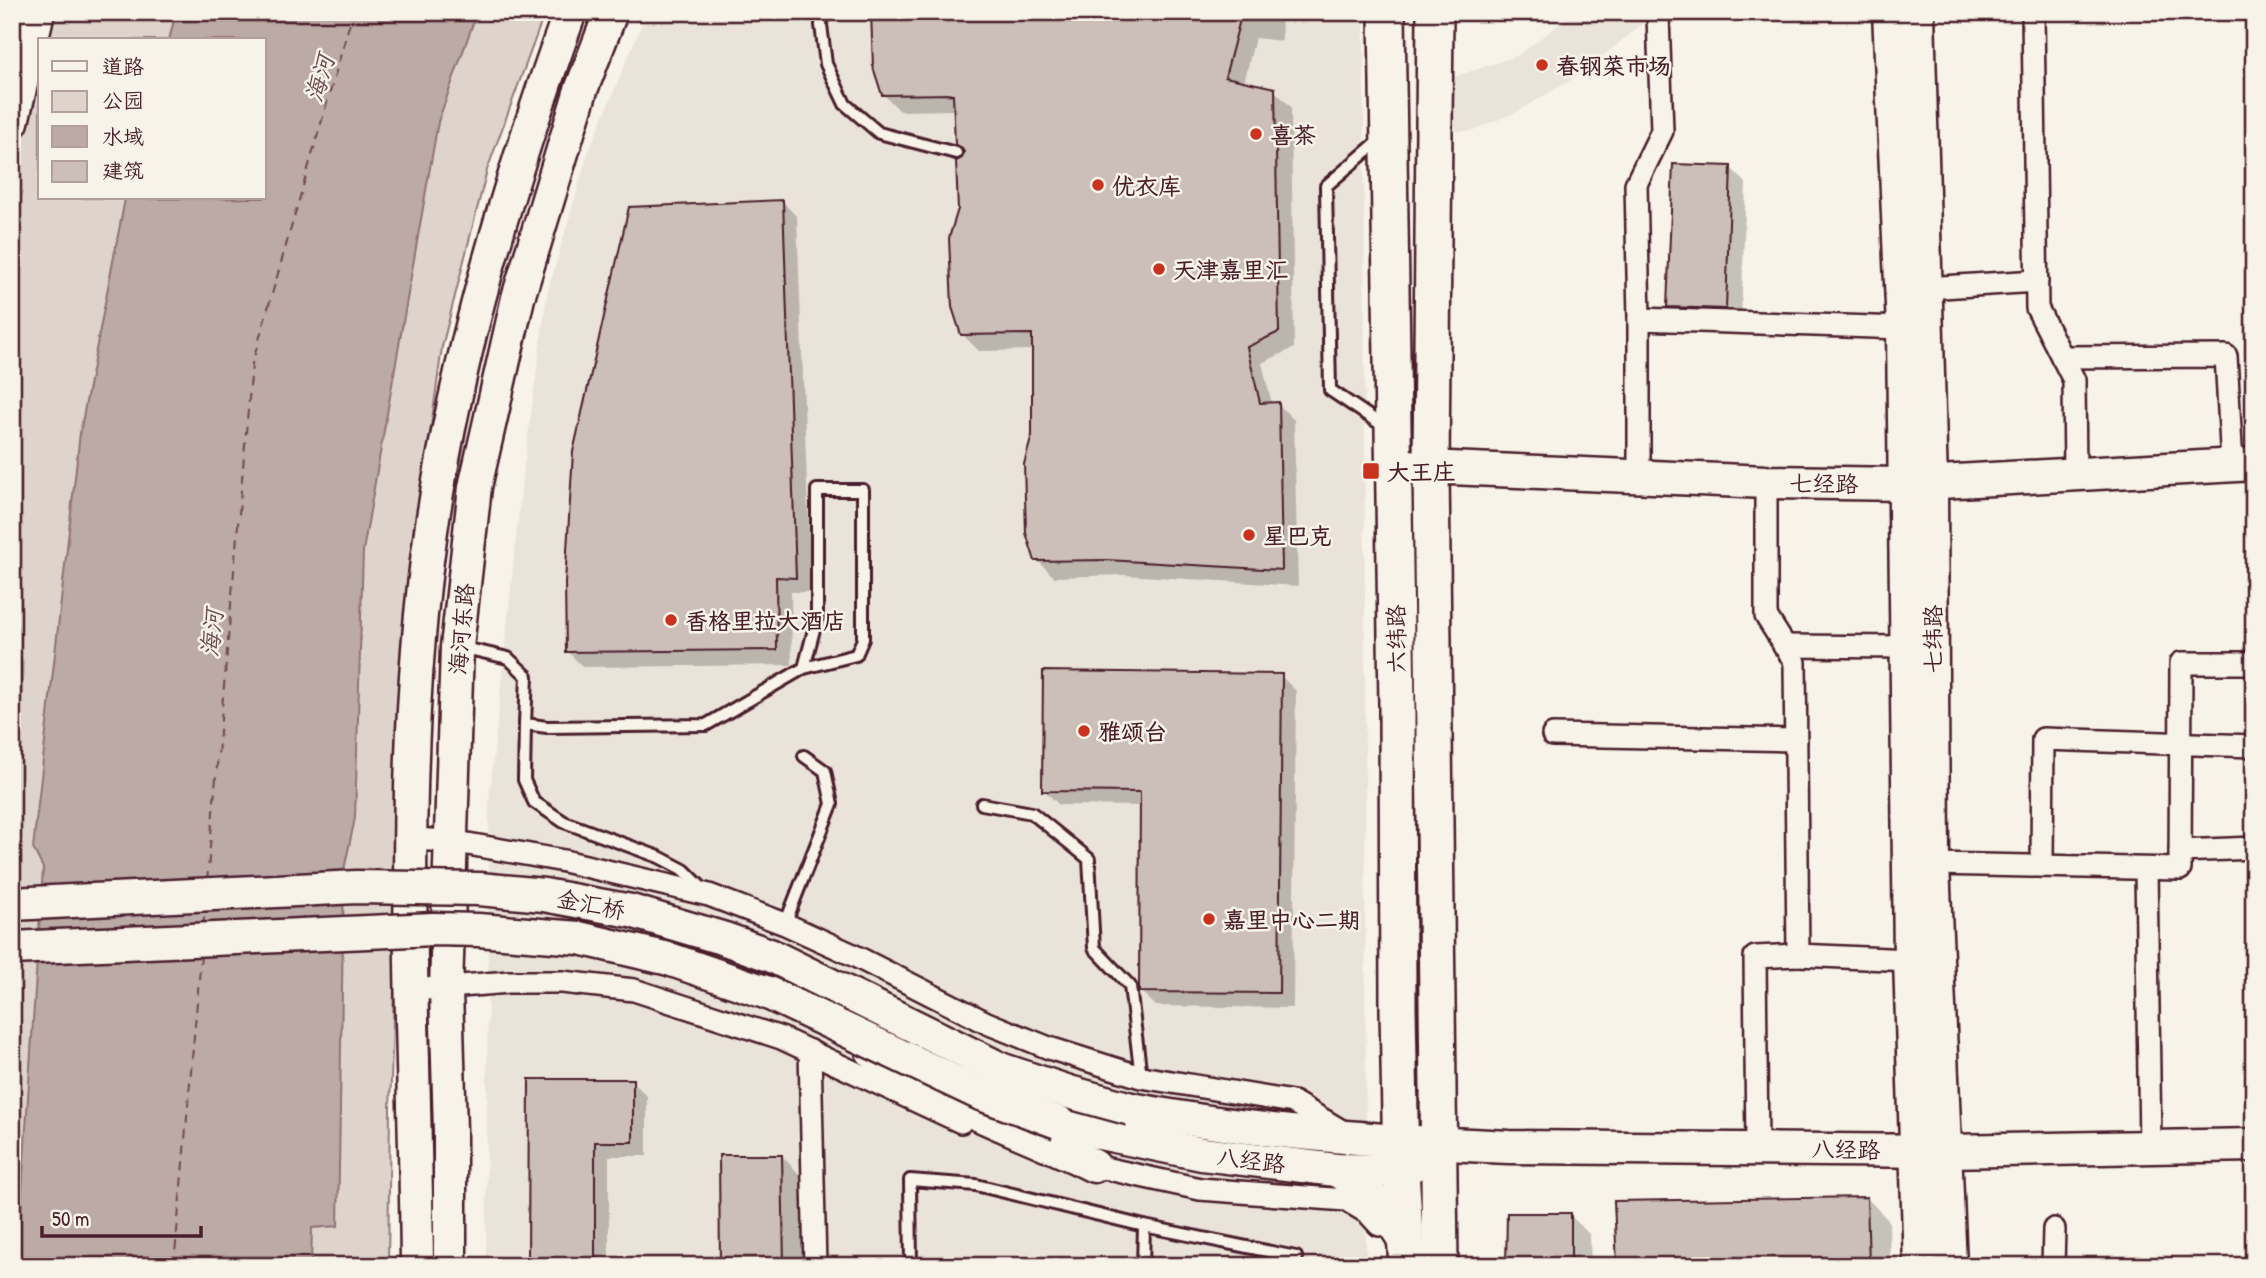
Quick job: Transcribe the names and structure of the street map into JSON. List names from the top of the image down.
{
  "streets": {
    "main road": [
      "七经路",
      "海河东路",
      "六纬路",
      "七纬路",
      "金汇桥",
      "八经路"
    ]
  },
  "crossings": [
    ["七经路", "六纬路"],
    ["七经路", "七纬路"],
    ["六纬路", "八经路"],
    ["七纬路", "八经路"],
    ["金汇桥", "八经路"]
  ],
  "water": ["海河"],
  "places": {
    "other": [
      "春钢菜市场",
      "喜茶",
      "优衣库",
      "天津嘉里汇",
      "星巴克",
      "香格里拉大酒店",
      "雅颂台",
      "嘉里中心二期"
    ],
    "transit": ["大王庄"]
  },
  "legend": [
    "道路",
    "公园",
    "水域",
    "建筑"
  ],
  "scale_bar": "50 m"
}
